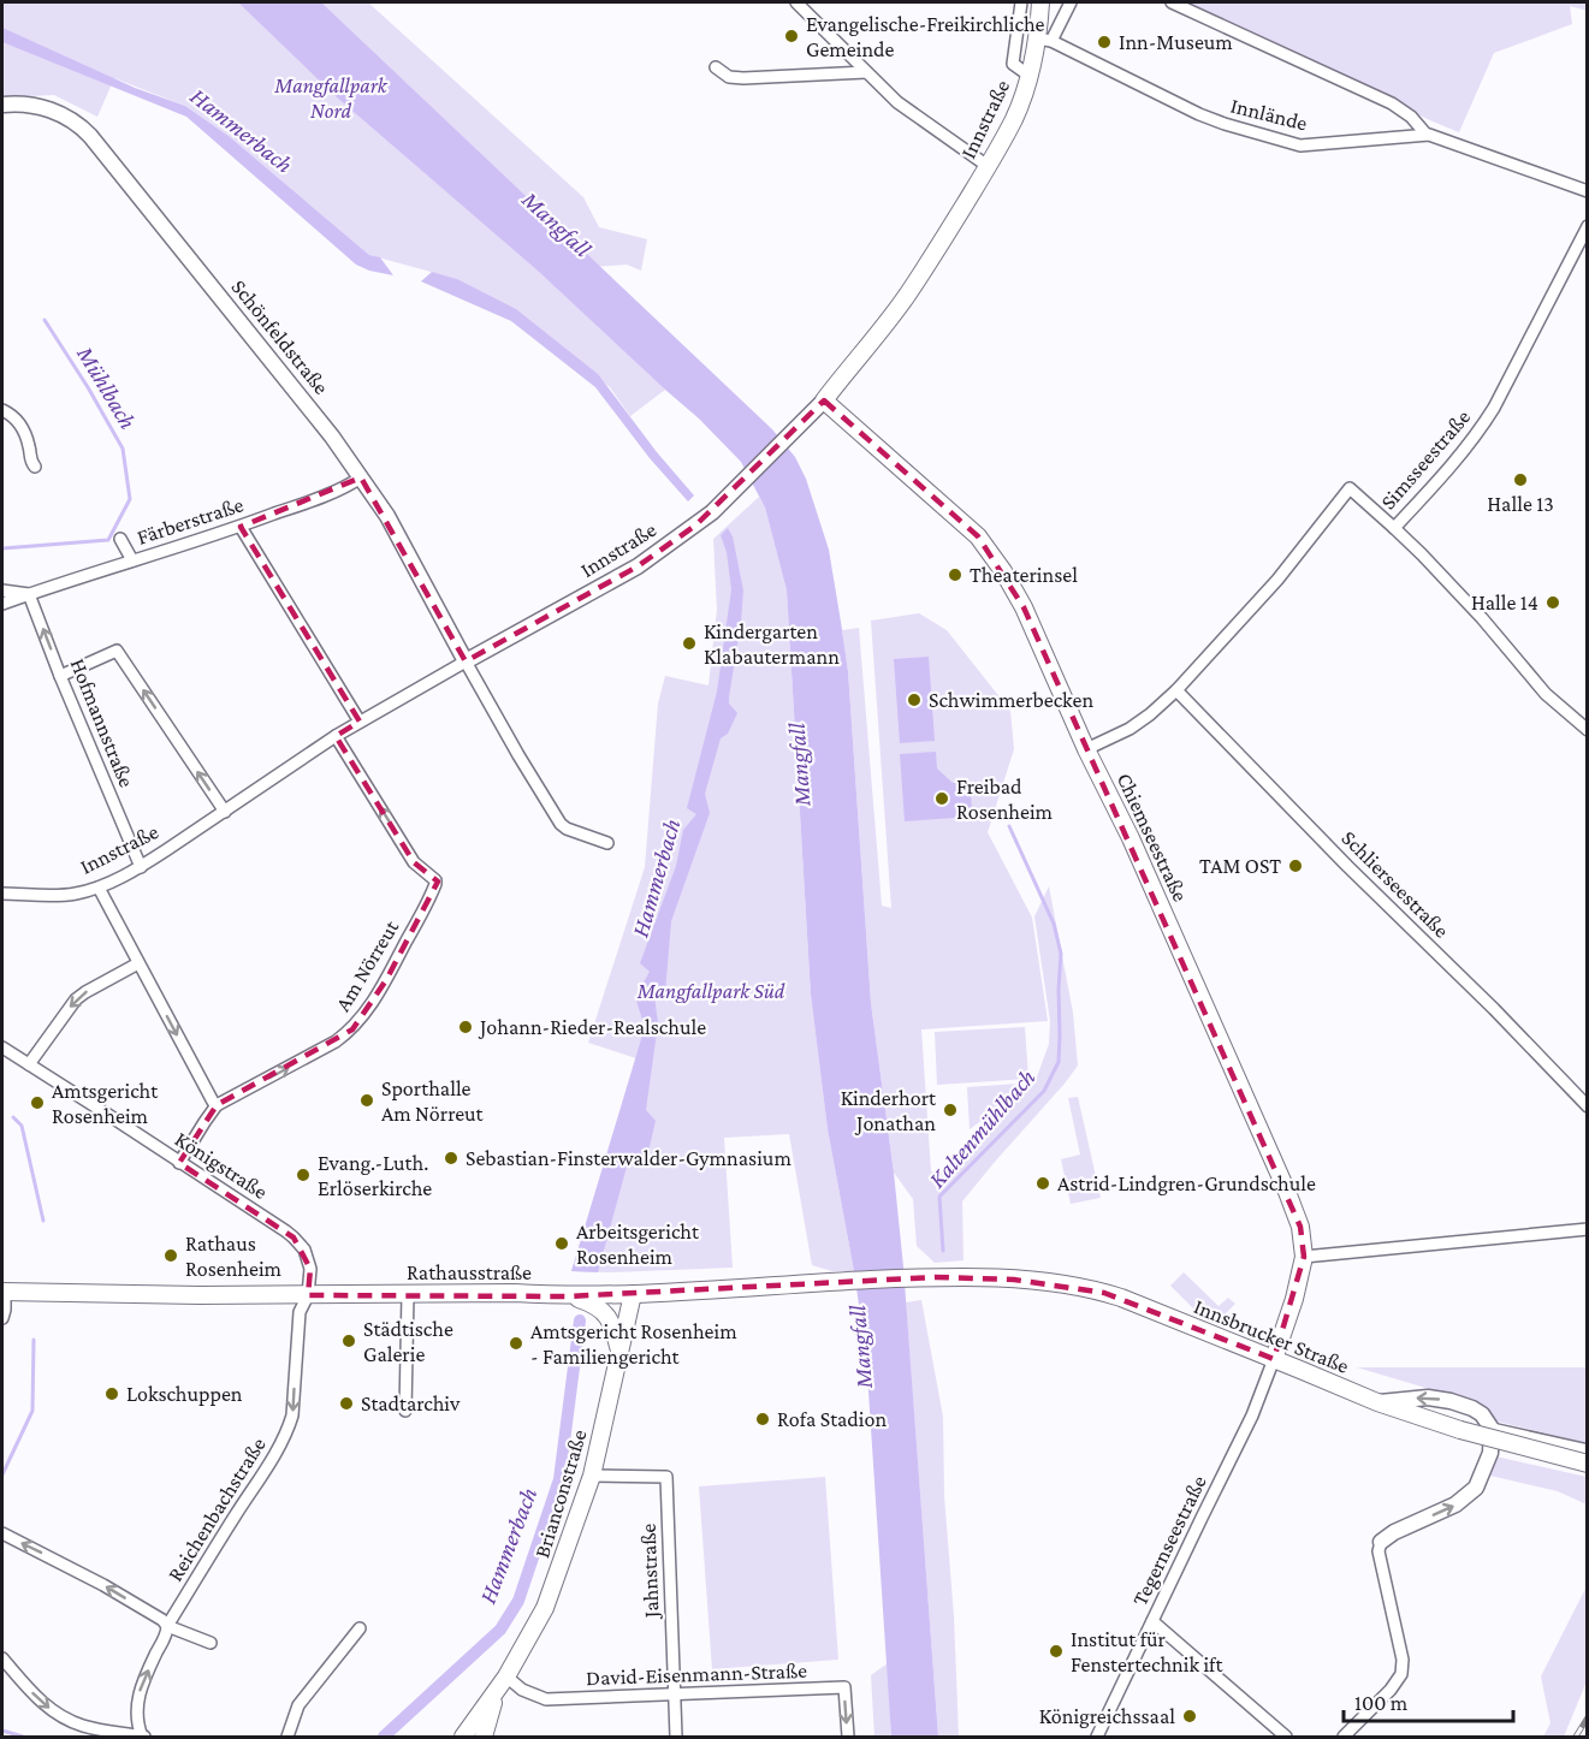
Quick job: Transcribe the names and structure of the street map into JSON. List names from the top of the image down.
{
  "streets": {
    "main road": [
      "Innstraße",
      "Chiemseestraße",
      "Rathausstraße",
      "Innsbrucker Straße",
      "Brianconstraße"
    ],
    "street": [
      "Innlände",
      "Schönfeldstraße",
      "Simsseestraße",
      "Färberstraße",
      "Hofmannstraße",
      "Schlierseestraße",
      "Am Nörreut",
      "Königstraße",
      "Reichenbachstraße",
      "Tegernseestraße",
      "Jahnstraße",
      "David-Eisenmann-Straße"
    ]
  },
  "crossings": [
    ["Innlände", "Innstraße"],
    ["Innstraße", "Schönfeldstraße"],
    ["Innstraße", "Hofmannstraße"],
    ["Innstraße", "Chiemseestraße"],
    ["Innstraße", "Am Nörreut"],
    ["Schönfeldstraße", "Färberstraße"],
    ["Simsseestraße", "Chiemseestraße"],
    ["Simsseestraße", "Schlierseestraße"],
    ["Färberstraße", "Hofmannstraße"],
    ["Chiemseestraße", "Innsbrucker Straße"],
    ["Chiemseestraße", "Tegernseestraße"],
    ["Am Nörreut", "Königstraße"],
    ["Königstraße", "Rathausstraße"],
    ["Königstraße", "Reichenbachstraße"],
    ["Rathausstraße", "Innsbrucker Straße"],
    ["Rathausstraße", "Brianconstraße"],
    ["Rathausstraße", "Reichenbachstraße"],
    ["Innsbrucker Straße", "Tegernseestraße"],
    ["Brianconstraße", "Jahnstraße"],
    ["Brianconstraße", "David-Eisenmann-Straße"],
    ["Jahnstraße", "David-Eisenmann-Straße"]
  ],
  "one_way": ["David-Eisenmann-Straße"],
  "water": [
    "Hammerbach",
    "Mangfall",
    "Mühlbach",
    "Kaltenmühlbach"
  ],
  "parks": ["Mangfallpark Nord", "Mangfallpark Süd"],
  "places": [
    "Evangelische-Freikirchliche Gemeinde",
    "Inn-Museum",
    "Halle 13",
    "Theaterinsel",
    "Halle 14",
    "Kindergarten Klabautermann",
    "Schwimmerbecken",
    "Freibad Rosenheim",
    "TAM OST",
    "Johann-Rieder-Realschule",
    "Sporthalle Am Nörreut",
    "Amtsgericht Rosenheim",
    "Kinderhort Jonathan",
    "Sebastian-Finsterwalder-Gymnasium",
    "Evang.-Luth. Erlöserkirche",
    "Astrid-Lindgren-Grundschule",
    "Arbeitsgericht Rosenheim",
    "Rathaus Rosenheim",
    "Städtische Galerie",
    "Amtsgericht Rosenheim - Familiengericht",
    "Lokschuppen",
    "Stadtarchiv",
    "Rofa Stadion",
    "Institut für Fenstertechnik ift",
    "Königreichssaal"
  ],
  "scale_bar": "100 m"
}
